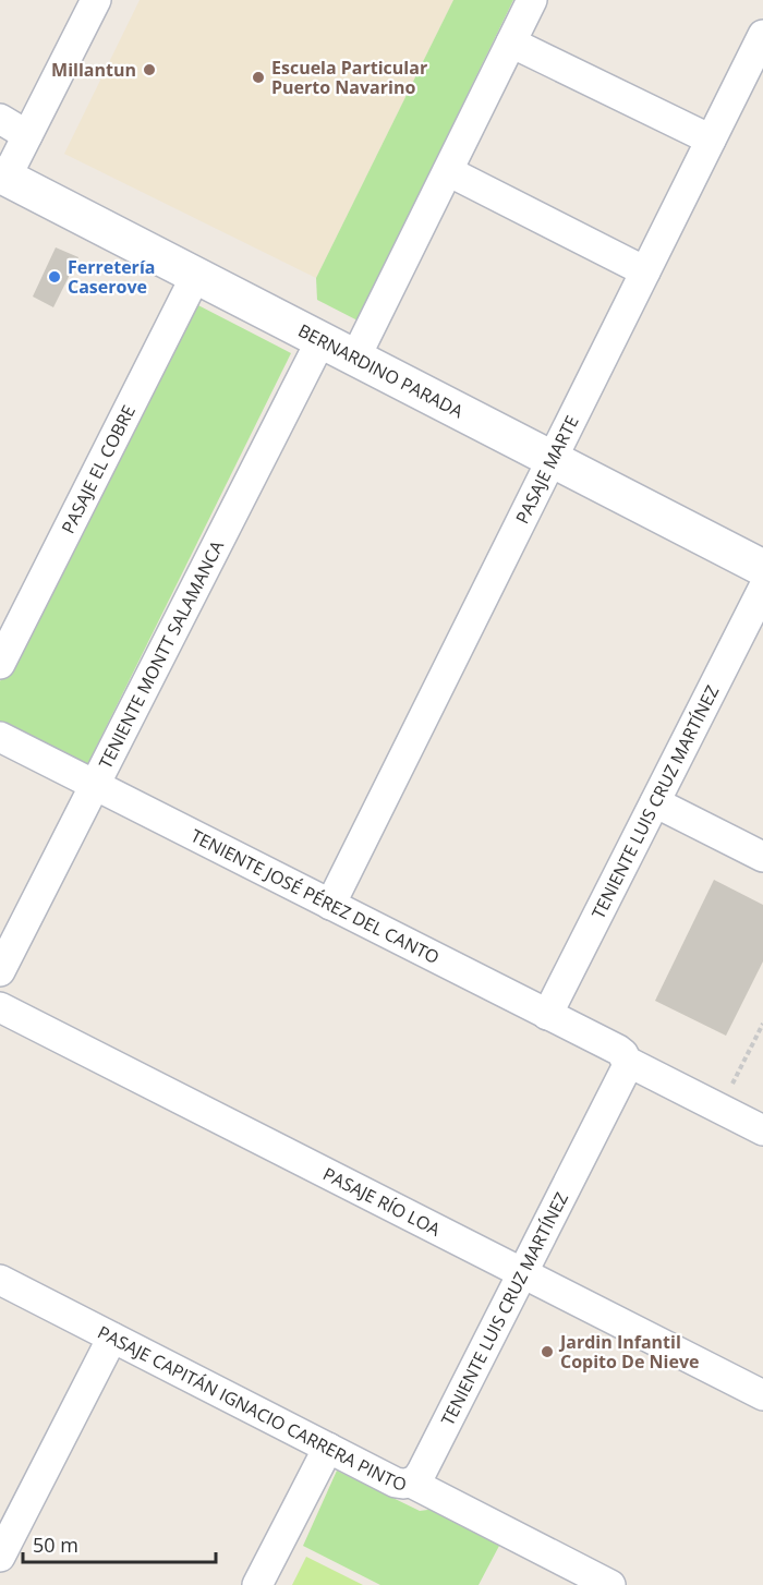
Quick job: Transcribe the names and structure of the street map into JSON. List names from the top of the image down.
{
  "streets": {
    "street": [
      "BERNARDINO PARADA",
      "PASAJE EL COBRE",
      "PASAJE MARTE",
      "TENIENTE MONTT SALAMANCA",
      "TENIENTE LUIS CRUZ MARTÍNEZ",
      "TENIENTE JOSÉ PÉREZ DEL CANTO",
      "PASAJE RÍO LOA",
      "PASAJE CAPITÁN IGNACIO CARRERA PINTO"
    ]
  },
  "crossings": [
    ["BERNARDINO PARADA", "PASAJE EL COBRE"],
    ["BERNARDINO PARADA", "PASAJE MARTE"],
    ["BERNARDINO PARADA", "TENIENTE MONTT SALAMANCA"],
    ["PASAJE MARTE", "TENIENTE JOSÉ PÉREZ DEL CANTO"],
    ["TENIENTE MONTT SALAMANCA", "TENIENTE JOSÉ PÉREZ DEL CANTO"],
    ["TENIENTE LUIS CRUZ MARTÍNEZ", "TENIENTE JOSÉ PÉREZ DEL CANTO"],
    ["TENIENTE LUIS CRUZ MARTÍNEZ", "PASAJE RÍO LOA"],
    ["TENIENTE LUIS CRUZ MARTÍNEZ", "PASAJE CAPITÁN IGNACIO CARRERA PINTO"]
  ],
  "places": [
    "Millantun",
    "Escuela Particular Puerto Navarino",
    "Ferretería Caserove",
    "Jardin Infantil Copito De Nieve"
  ],
  "scale_bar": "50 m"
}
